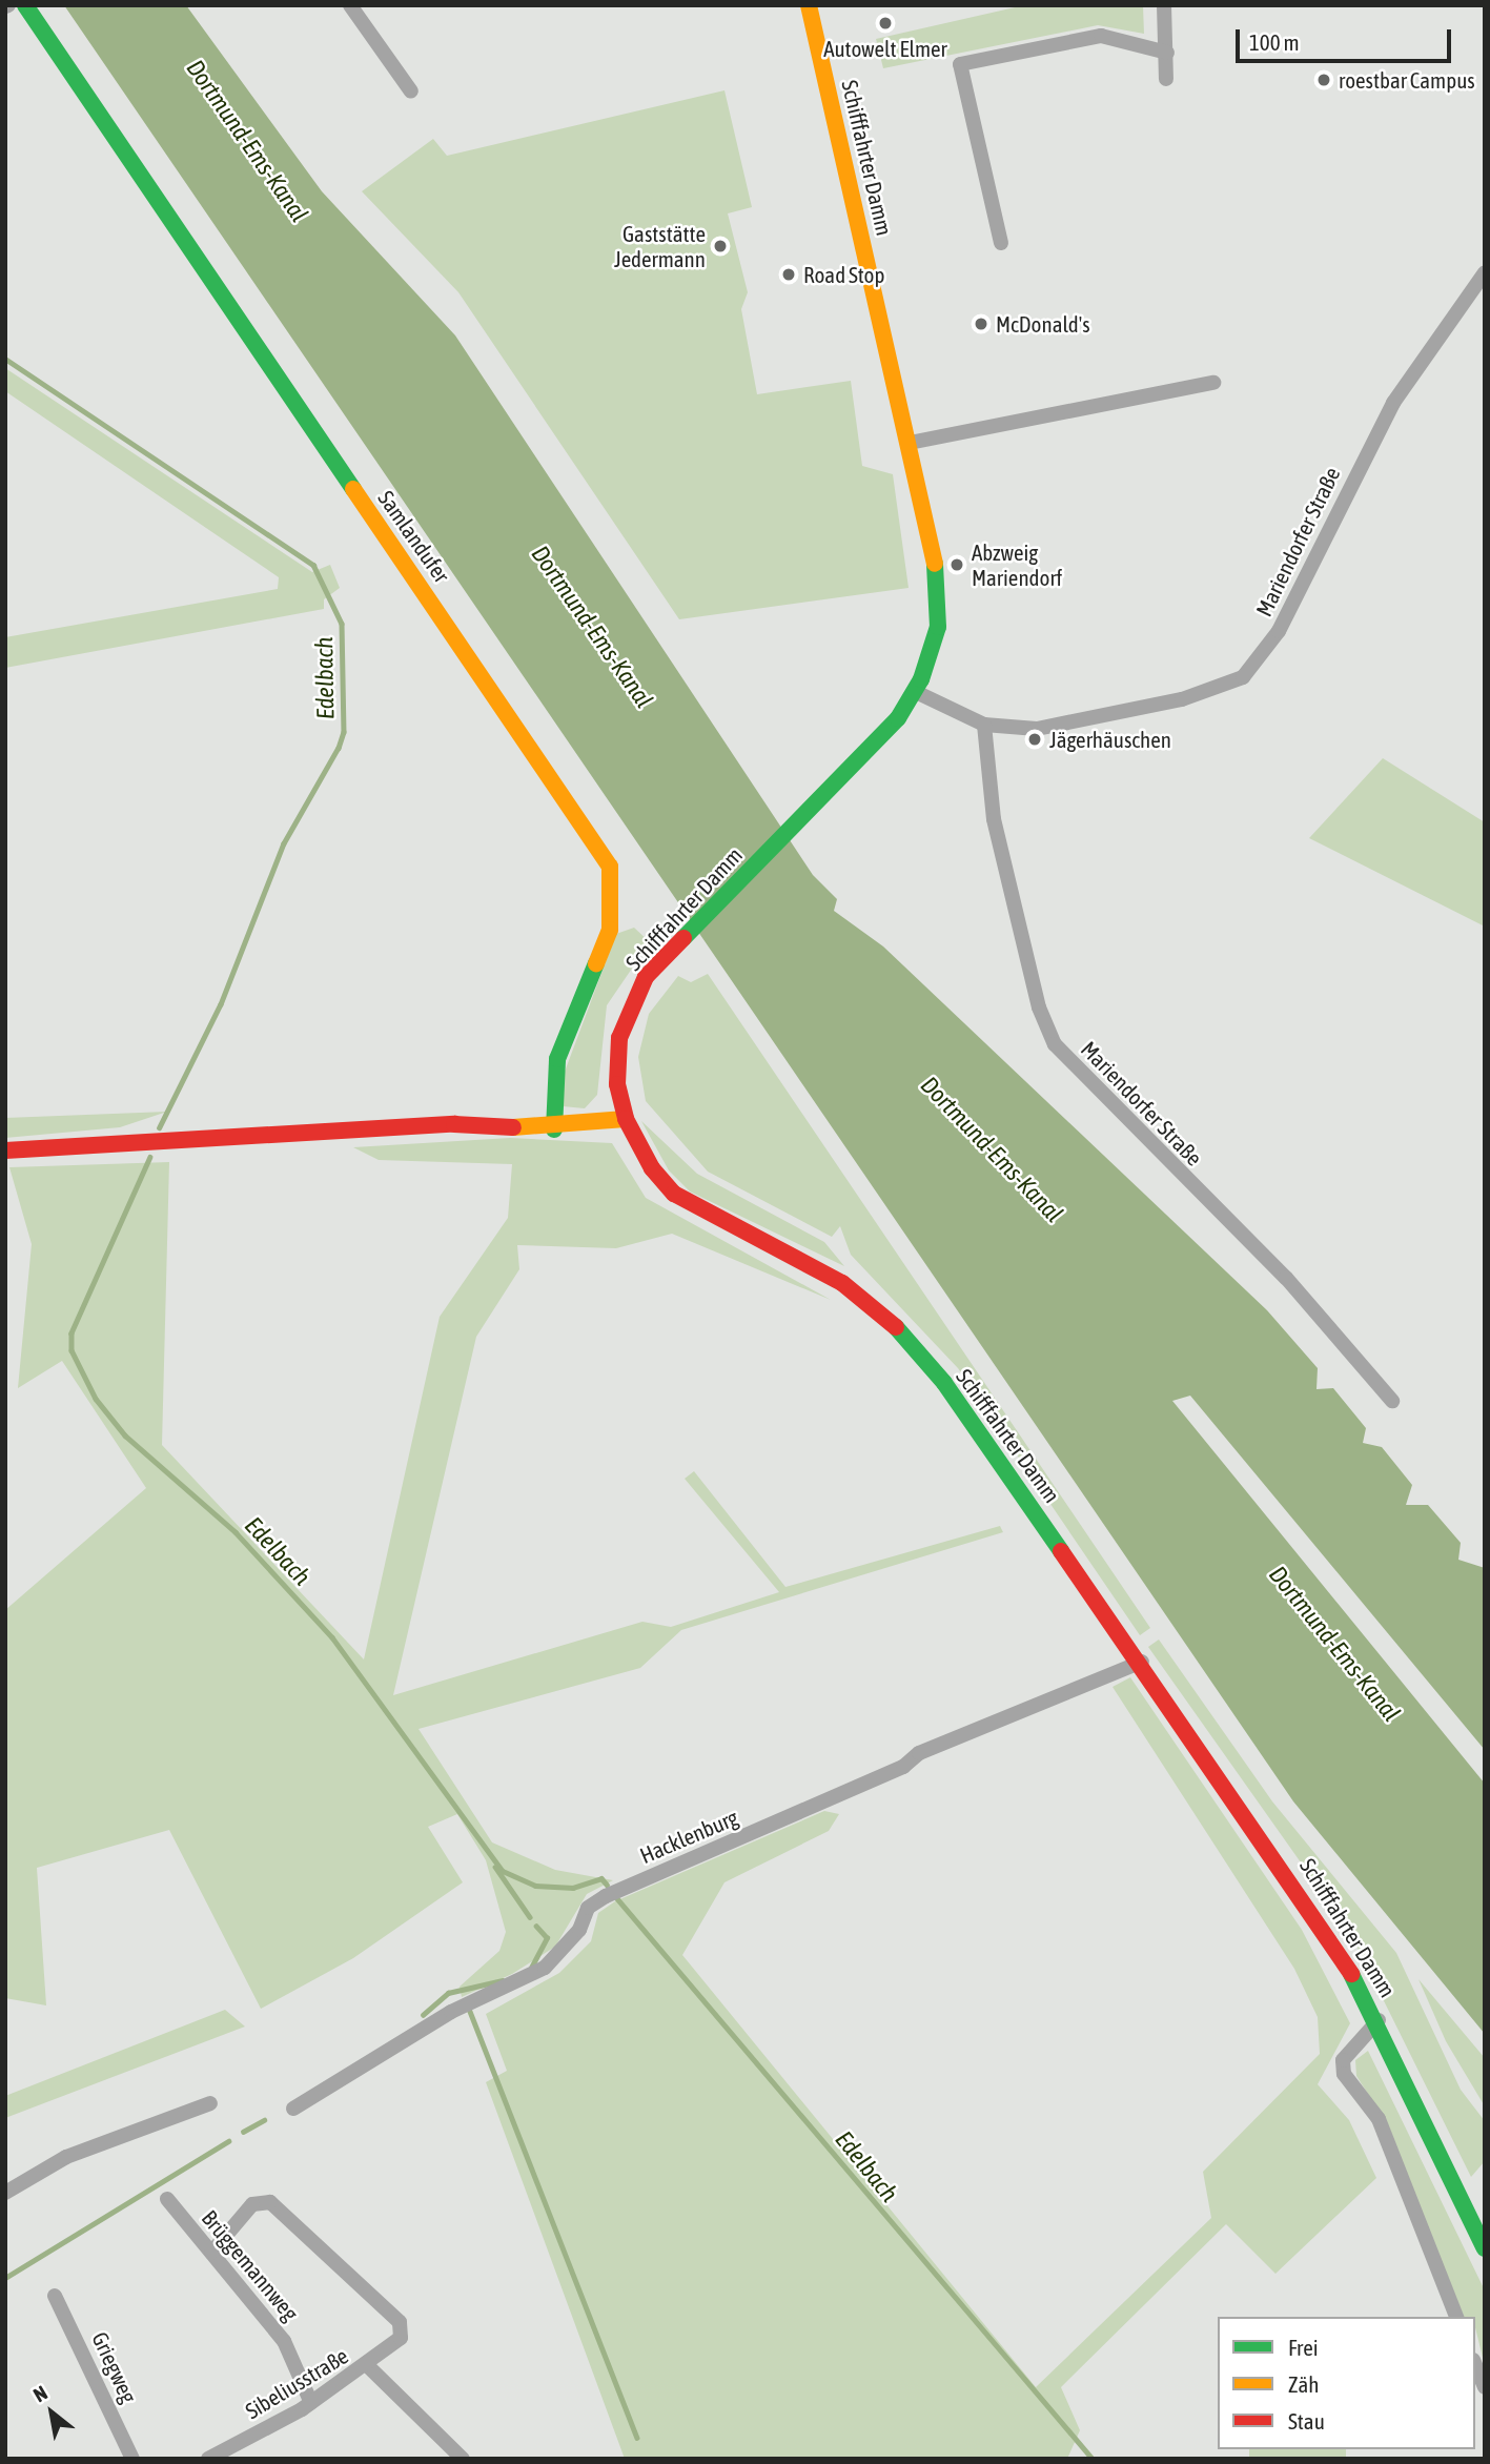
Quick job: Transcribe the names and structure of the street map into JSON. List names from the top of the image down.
{
  "streets": {
    "main road": ["Schifffahrter Damm", "Samlandufer"],
    "street": [
      "Mariendorfer Straße",
      "Hacklenburg",
      "Brüggemannweg",
      "Griegweg",
      "Sibeliusstraße"
    ]
  },
  "crossings": [
    ["Schifffahrter Damm", "Mariendorfer Straße"],
    ["Schifffahrter Damm", "Hacklenburg"],
    ["Brüggemannweg", "Sibeliusstraße"]
  ],
  "water": ["Dortmund-Ems-Kanal", "Edelbach"],
  "places": [
    "Autowelt Elmer",
    "roestbar Campus",
    "Gaststätte Jedermann",
    "Road Stop",
    "McDonald's",
    "Abzweig Mariendorf",
    "Jägerhäuschen"
  ],
  "legend": ["Frei", "Zäh", "Stau"],
  "scale_bar": "100 m",
  "north": "top left"
}
